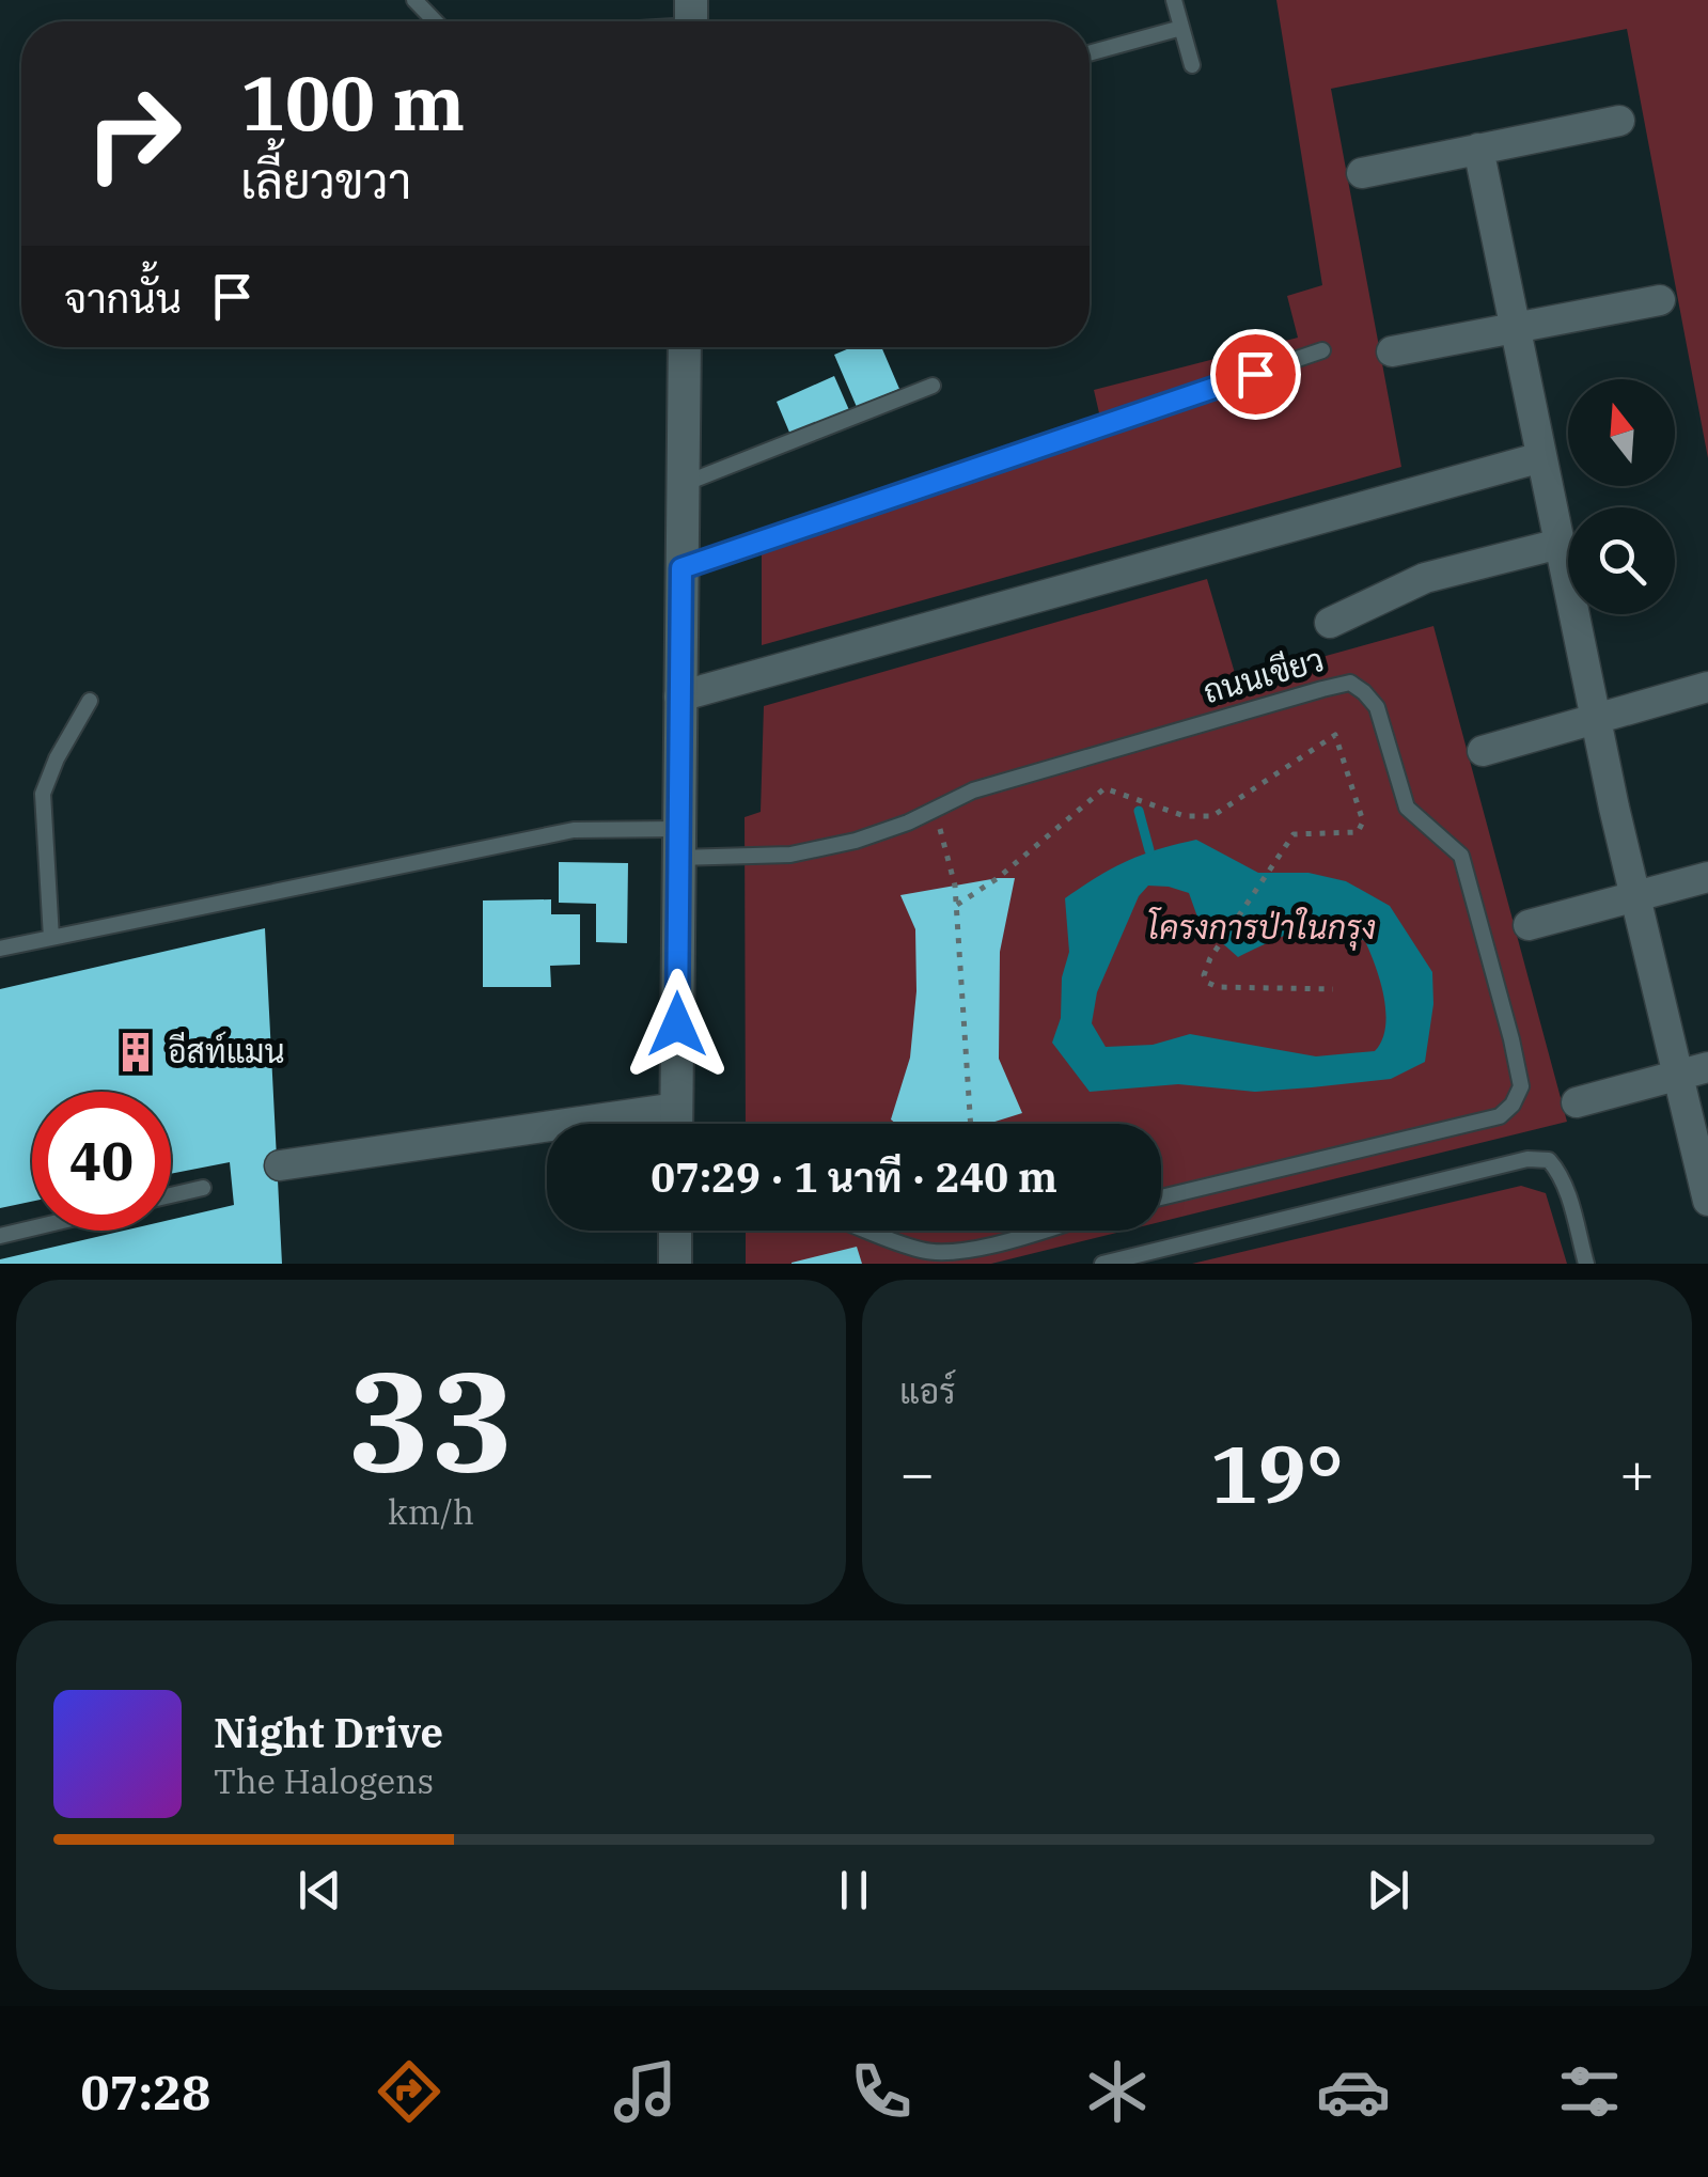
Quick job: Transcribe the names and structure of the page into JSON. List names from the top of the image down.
{
  "streets": {
    "lane": ["ถนนเขียว"]
  },
  "parks": ["โครงการป่าในกรุง"],
  "places": {
    "building": ["อีสท์แมน"]
  },
  "north": "top",
  "page": {
    "turn": ["100 m", "เลี้ยวขวา"],
    "then": "จากนั้น",
    "limit": "40",
    "trip": "07:29 · 1 นาที · 240 m",
    "tile": [
      ["33", "km/h"],
      "แอร์"
    ],
    "heat": ["−", "19°", "+"],
    "song": ["Night Drive", "The Halogens"],
    "tabs": "07:28"
  }
}
